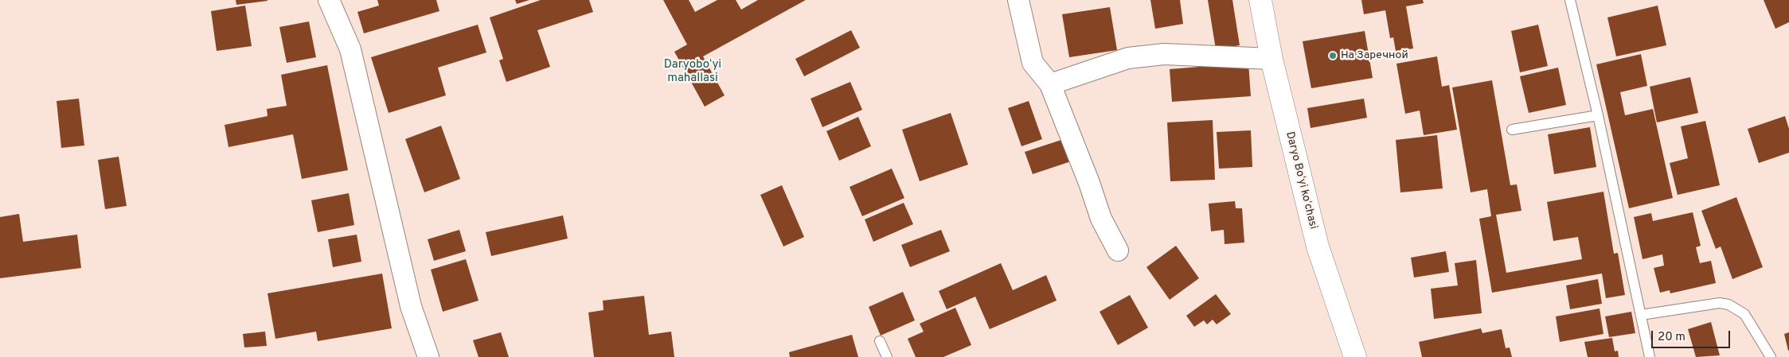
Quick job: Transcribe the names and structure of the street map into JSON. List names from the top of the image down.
{
  "streets": {
    "street": ["Daryo Boʻyi koʻchasi"]
  },
  "districts": ["Daryoboʻyi mahallasi"],
  "places": ["На Заречной"],
  "scale_bar": "20 m"
}
